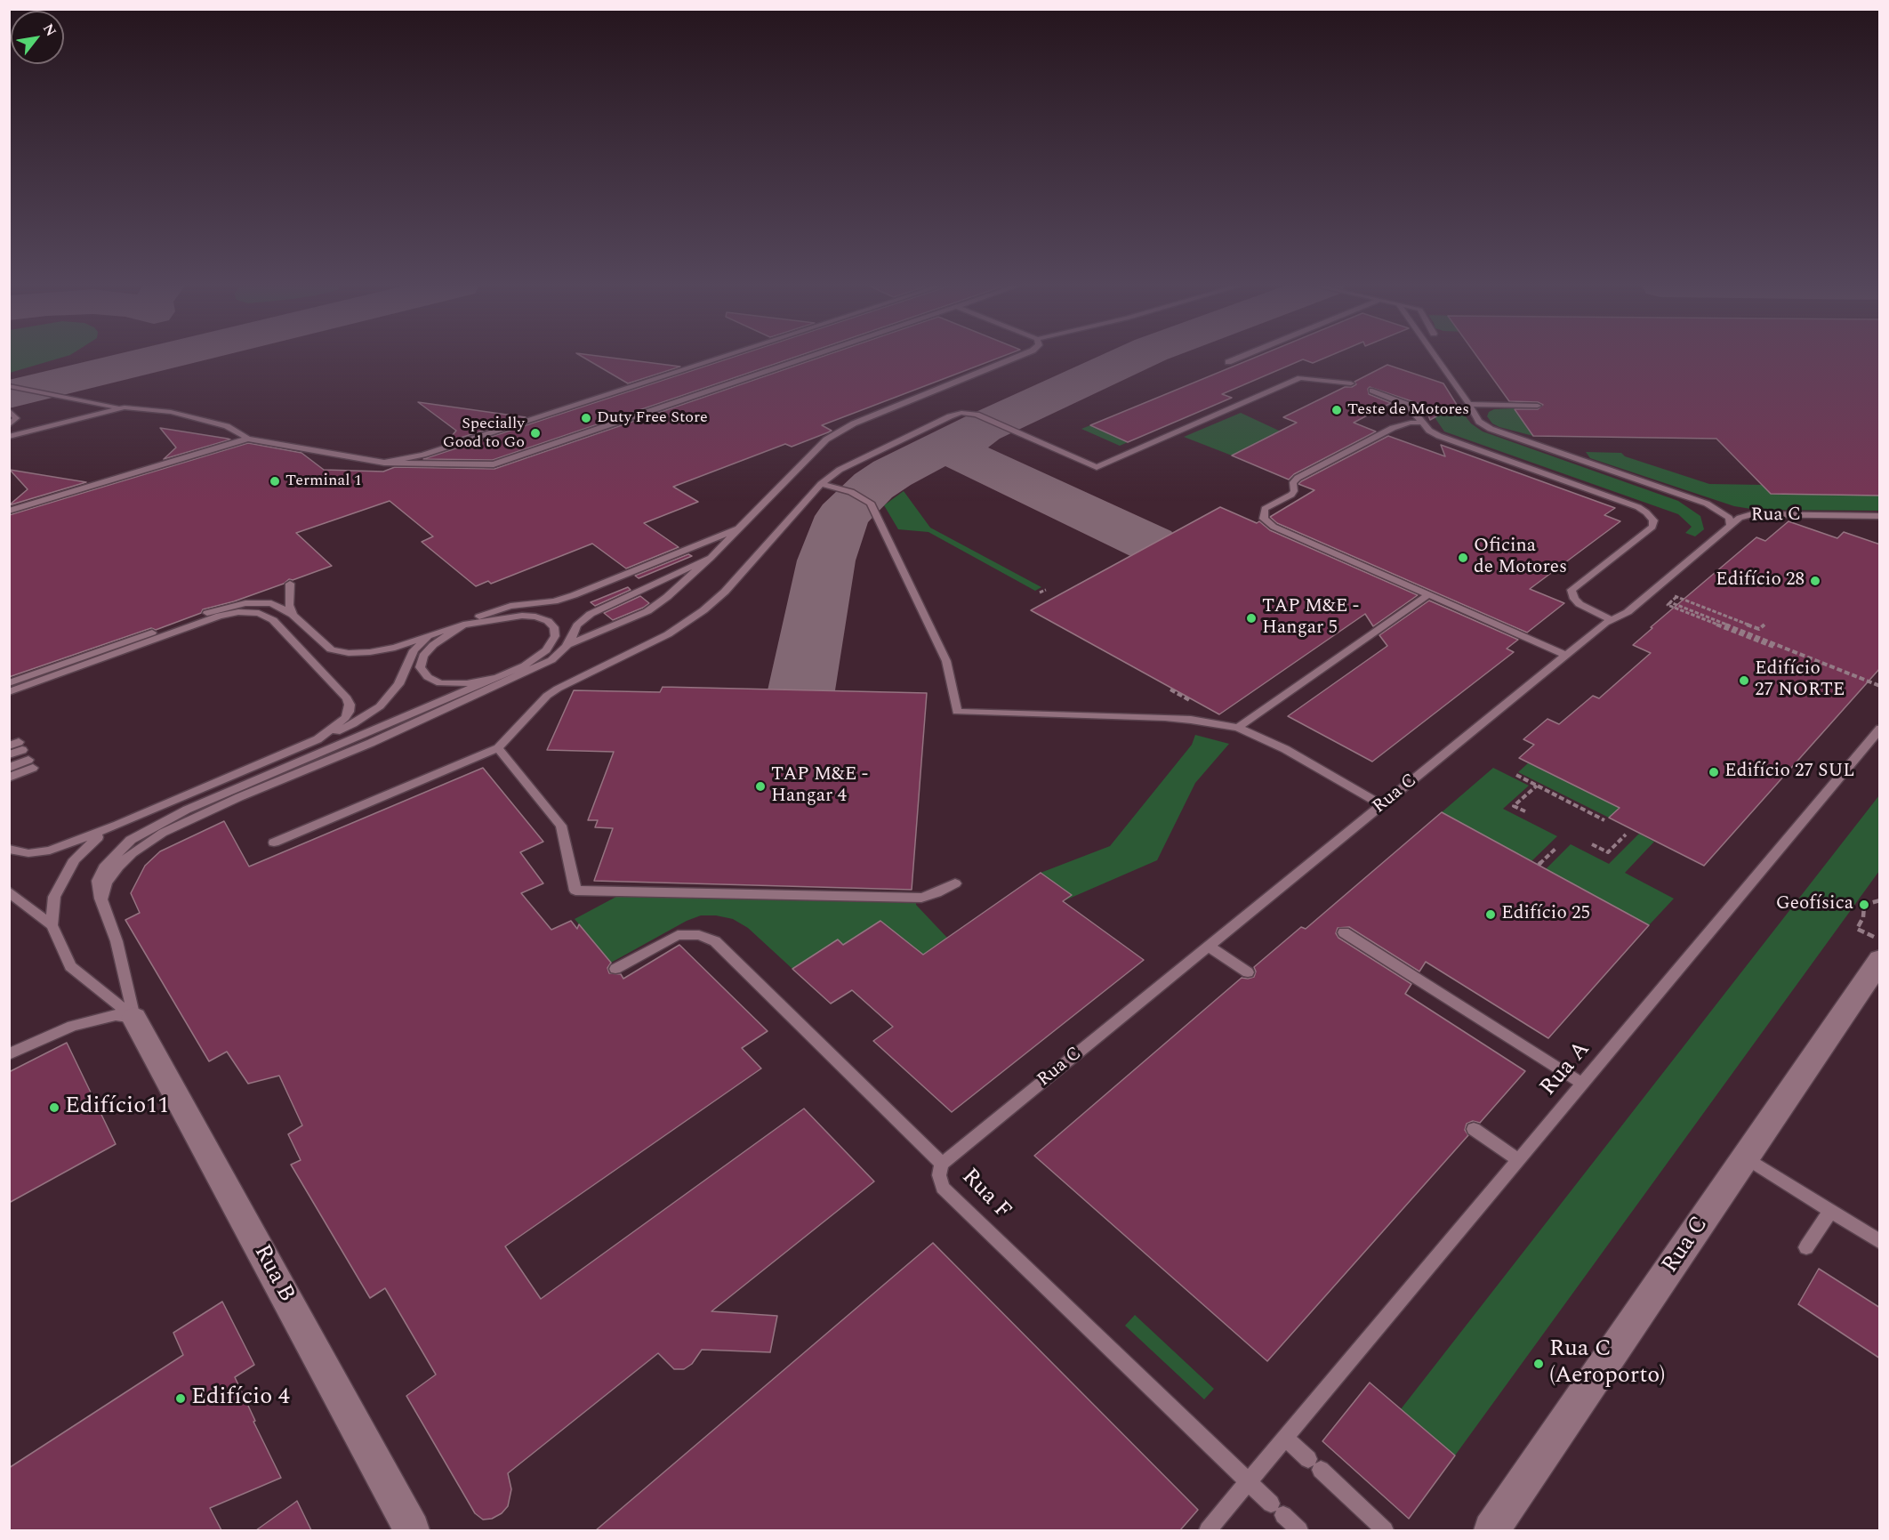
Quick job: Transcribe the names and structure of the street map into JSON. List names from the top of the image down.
{
  "streets": {
    "street": ["Rua C", "Rua B"],
    "lane": ["Rua A", "Rua F"]
  },
  "crossings": [
    ["Rua C", "Rua F"],
    ["Rua A", "Rua F"]
  ],
  "places": [
    "Teste de Motores",
    "Duty Free Store",
    "Specially Good to Go",
    "Terminal 1",
    "Oficina de Motores",
    "Edifício 28",
    "TAP M&E - Hangar 5",
    "Edifício 27 NORTE",
    "Edifício 27 SUL",
    "TAP M&E - Hangar 4",
    "Geofísica",
    "Edifício 25",
    "Edifício11",
    "Rua C (Aeroporto)",
    "Edifício 4"
  ],
  "north": "top right"
}
